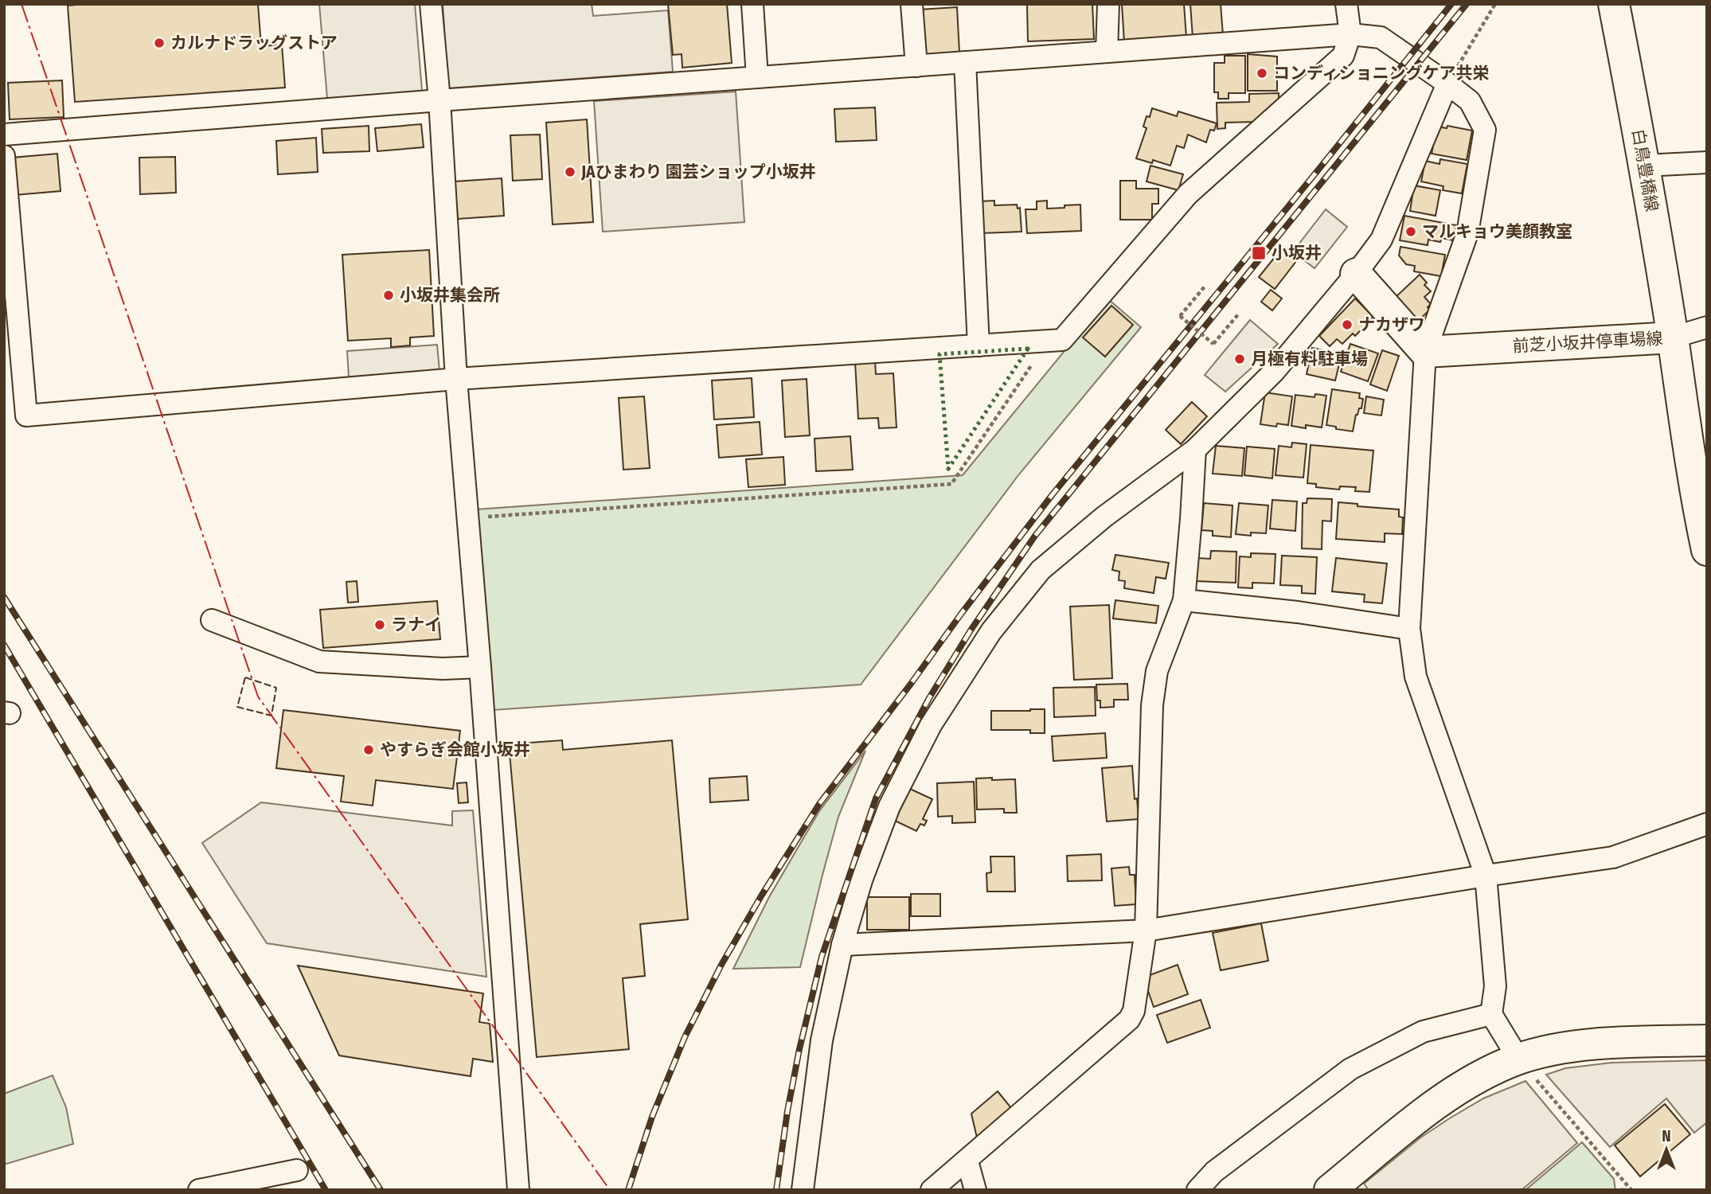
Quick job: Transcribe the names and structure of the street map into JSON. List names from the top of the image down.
{
  "streets": {
    "main road": ["白鳥豊橋線", "前芝小坂井停車場線"]
  },
  "crossings": [
    ["白鳥豊橋線", "前芝小坂井停車場線"]
  ],
  "places": {
    "other": [
      "カルナドラッグストア",
      "コンディショニングケア共栄",
      "JAひまわり 園芸ショップ小坂井",
      "マルキョウ美顔教室",
      "小坂井集会所",
      "ナカザワ",
      "月極有料駐車場",
      "ラナイ",
      "やすらぎ会館小坂井"
    ],
    "transit": ["小坂井"]
  },
  "north": "top"
}
